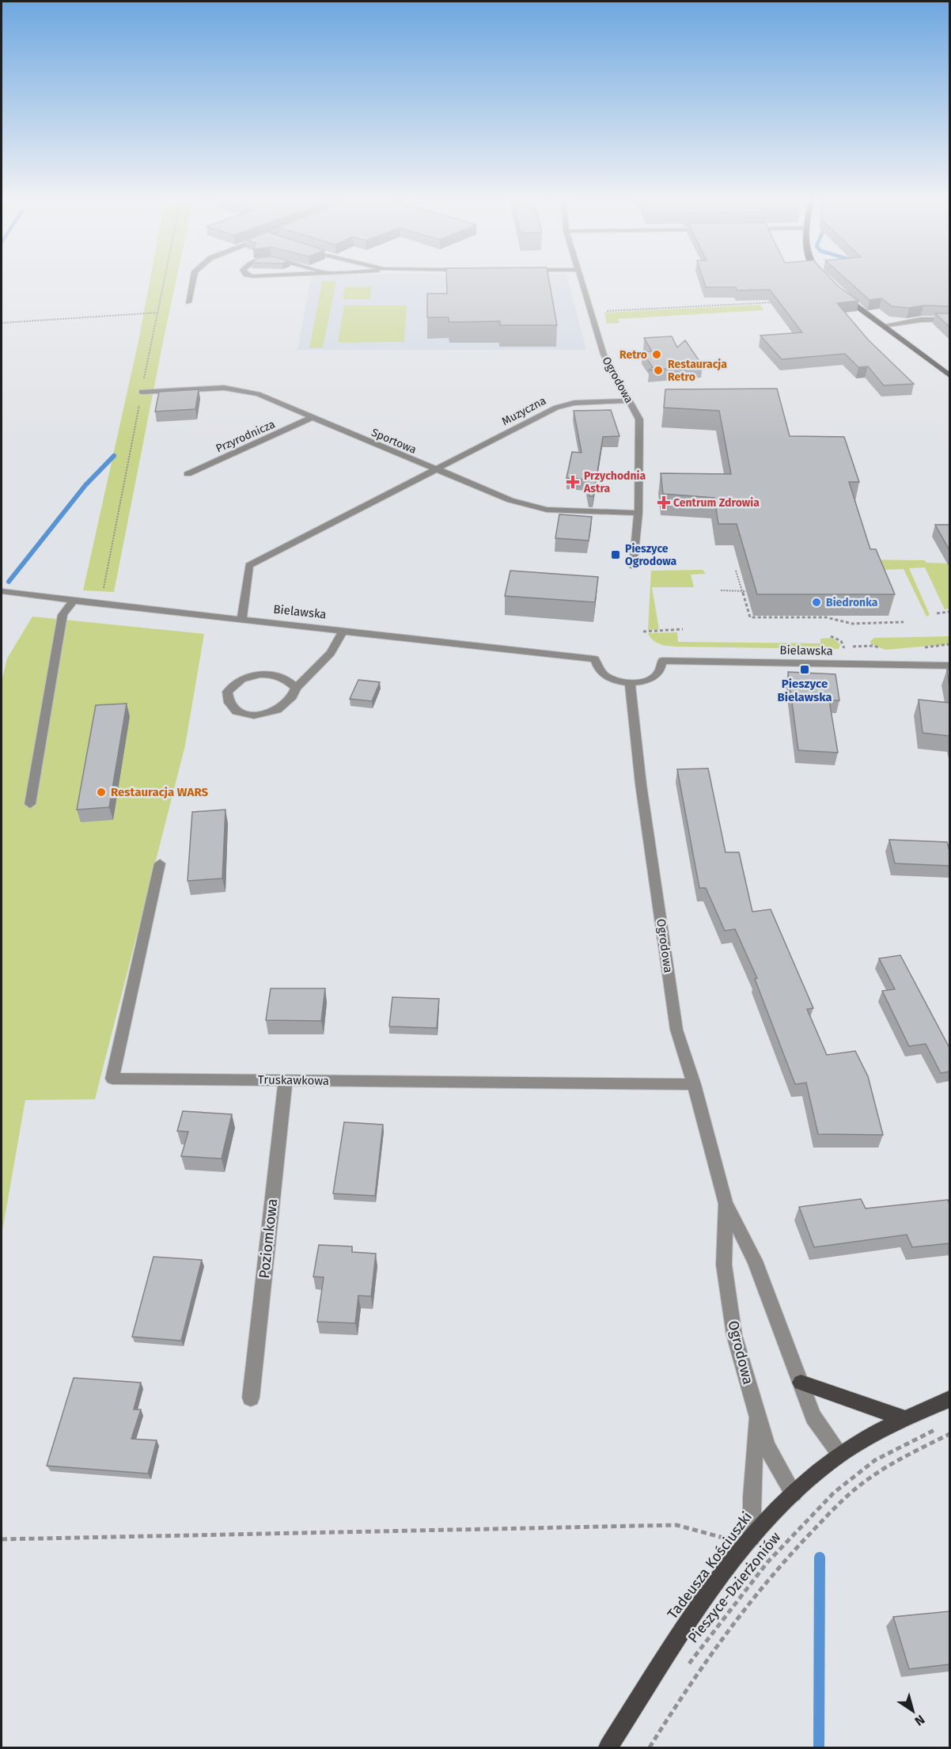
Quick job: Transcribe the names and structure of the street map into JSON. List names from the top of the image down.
{
  "streets": {
    "main road": ["Tadeusza Kościuszki"],
    "street": [
      "Ogrodowa",
      "Muzyczna",
      "Przyrodnicza",
      "Sportowa",
      "Bielawska",
      "Truskawkowa",
      "Poziomkowa"
    ],
    "path": ["Pieszyce-Dzierżoniów"]
  },
  "crossings": [
    ["Ogrodowa", "Muzyczna"],
    ["Ogrodowa", "Sportowa"],
    ["Ogrodowa", "Bielawska"],
    ["Ogrodowa", "Truskawkowa"],
    ["Ogrodowa", "Tadeusza Kościuszki"],
    ["Muzyczna", "Sportowa"],
    ["Muzyczna", "Bielawska"],
    ["Przyrodnicza", "Sportowa"],
    ["Truskawkowa", "Poziomkowa"]
  ],
  "places": {
    "other": [
      "Retro",
      "Restauracja Retro",
      "Biedronka",
      "Restauracja WARS"
    ],
    "health": ["Przychodnia Astra", "Centrum Zdrowia"],
    "transit": ["Pieszyce Ogrodowa", "Pieszyce Bielawska"]
  },
  "north": "bottom right"
}
